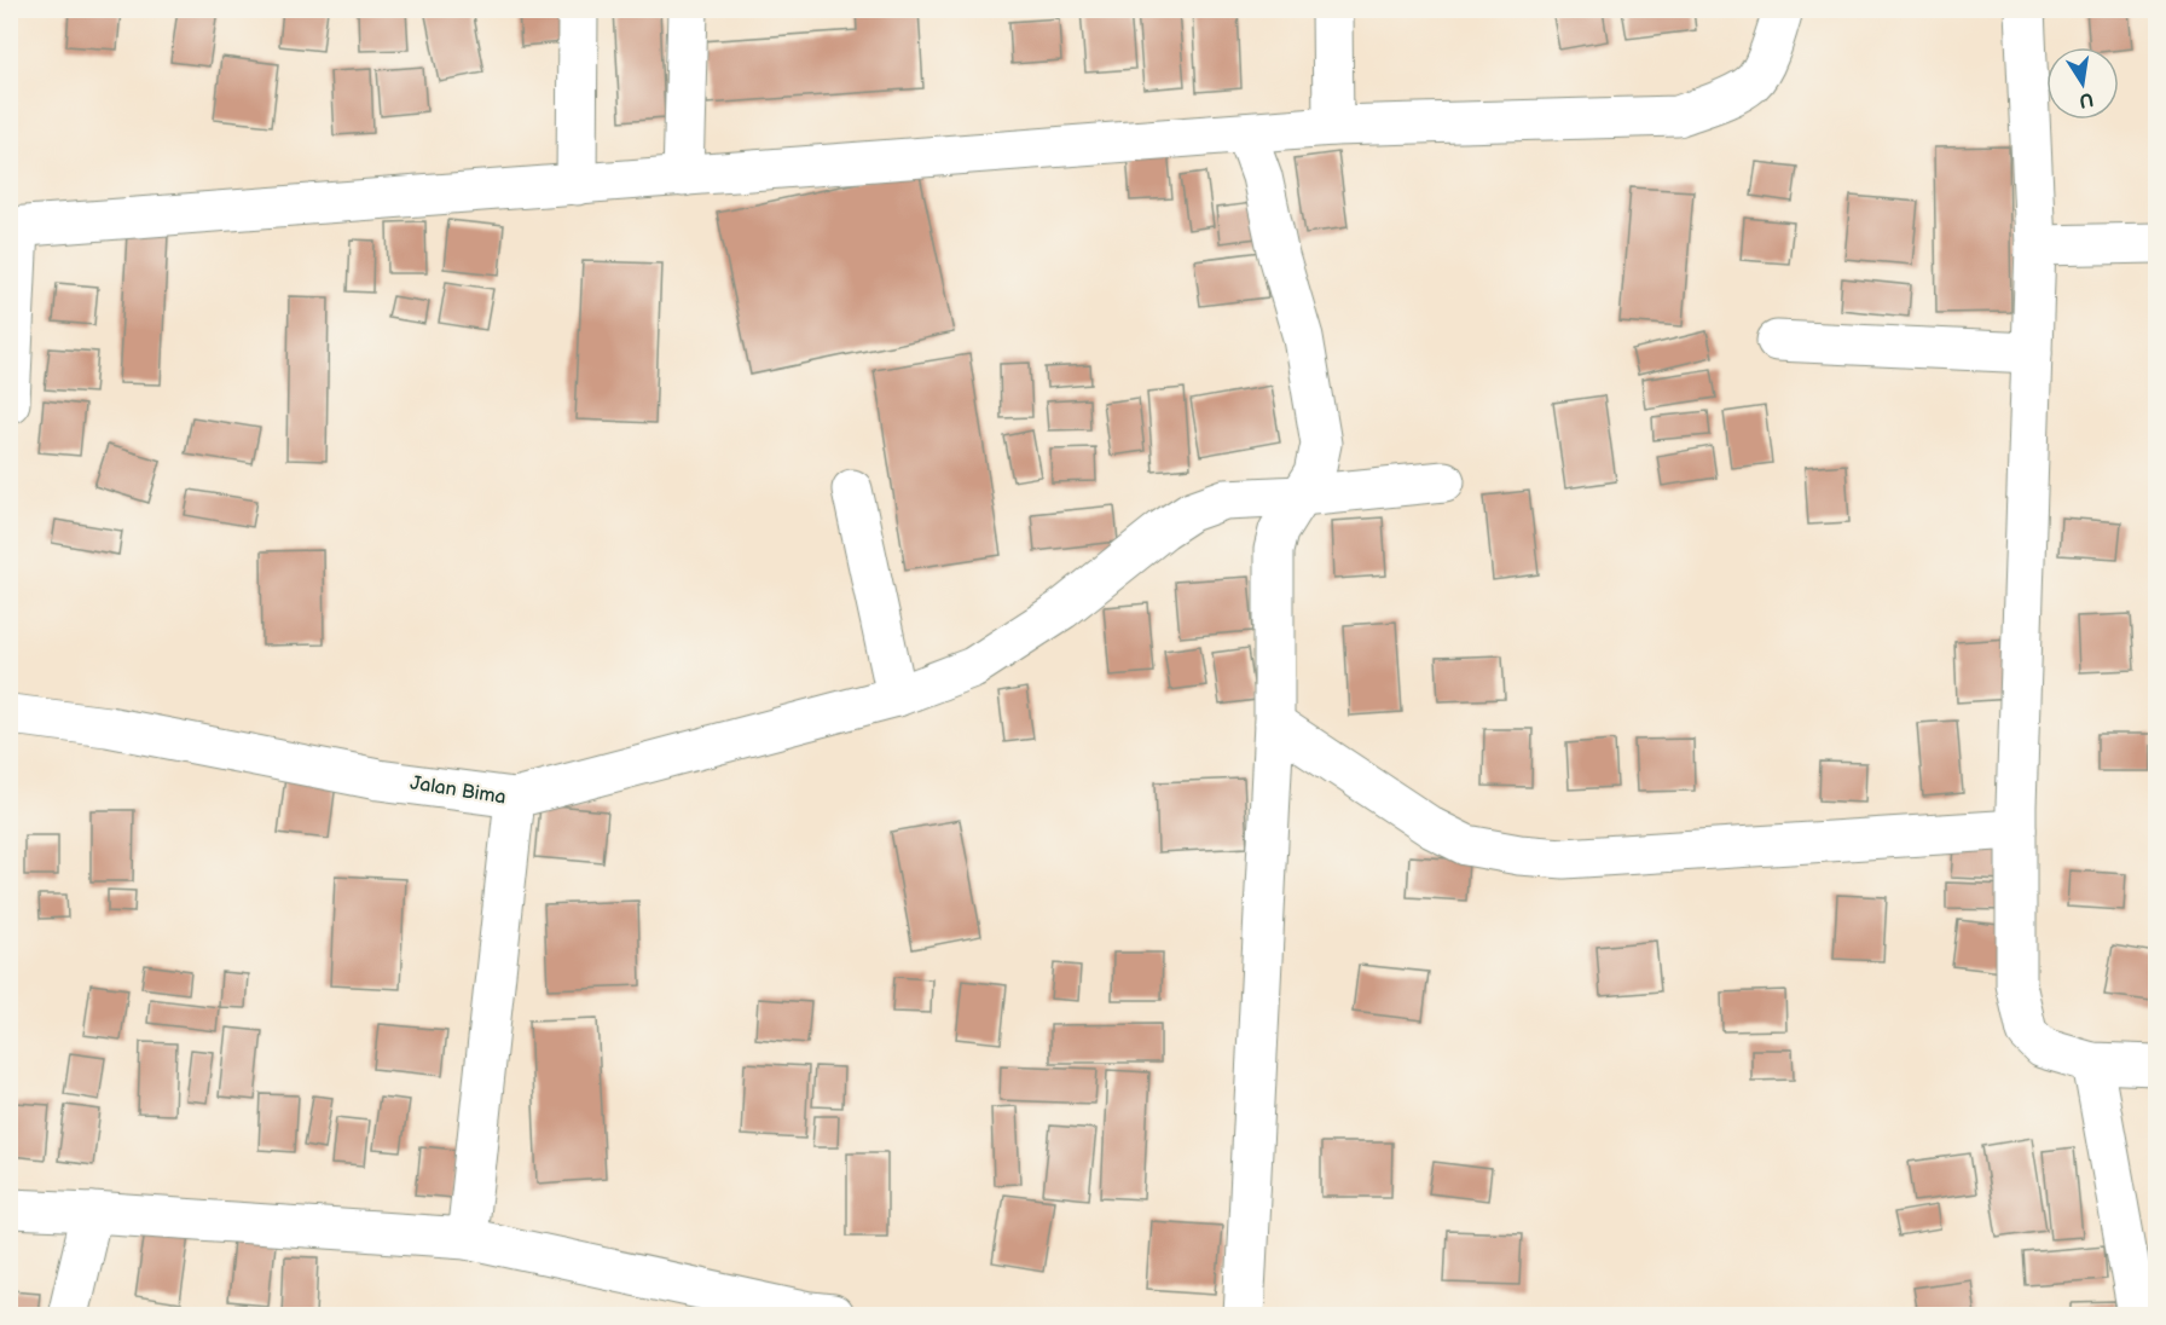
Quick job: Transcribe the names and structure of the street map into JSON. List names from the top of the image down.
{
  "streets": {
    "street": ["Jalan Bima"]
  },
  "north": "bottom"
}
